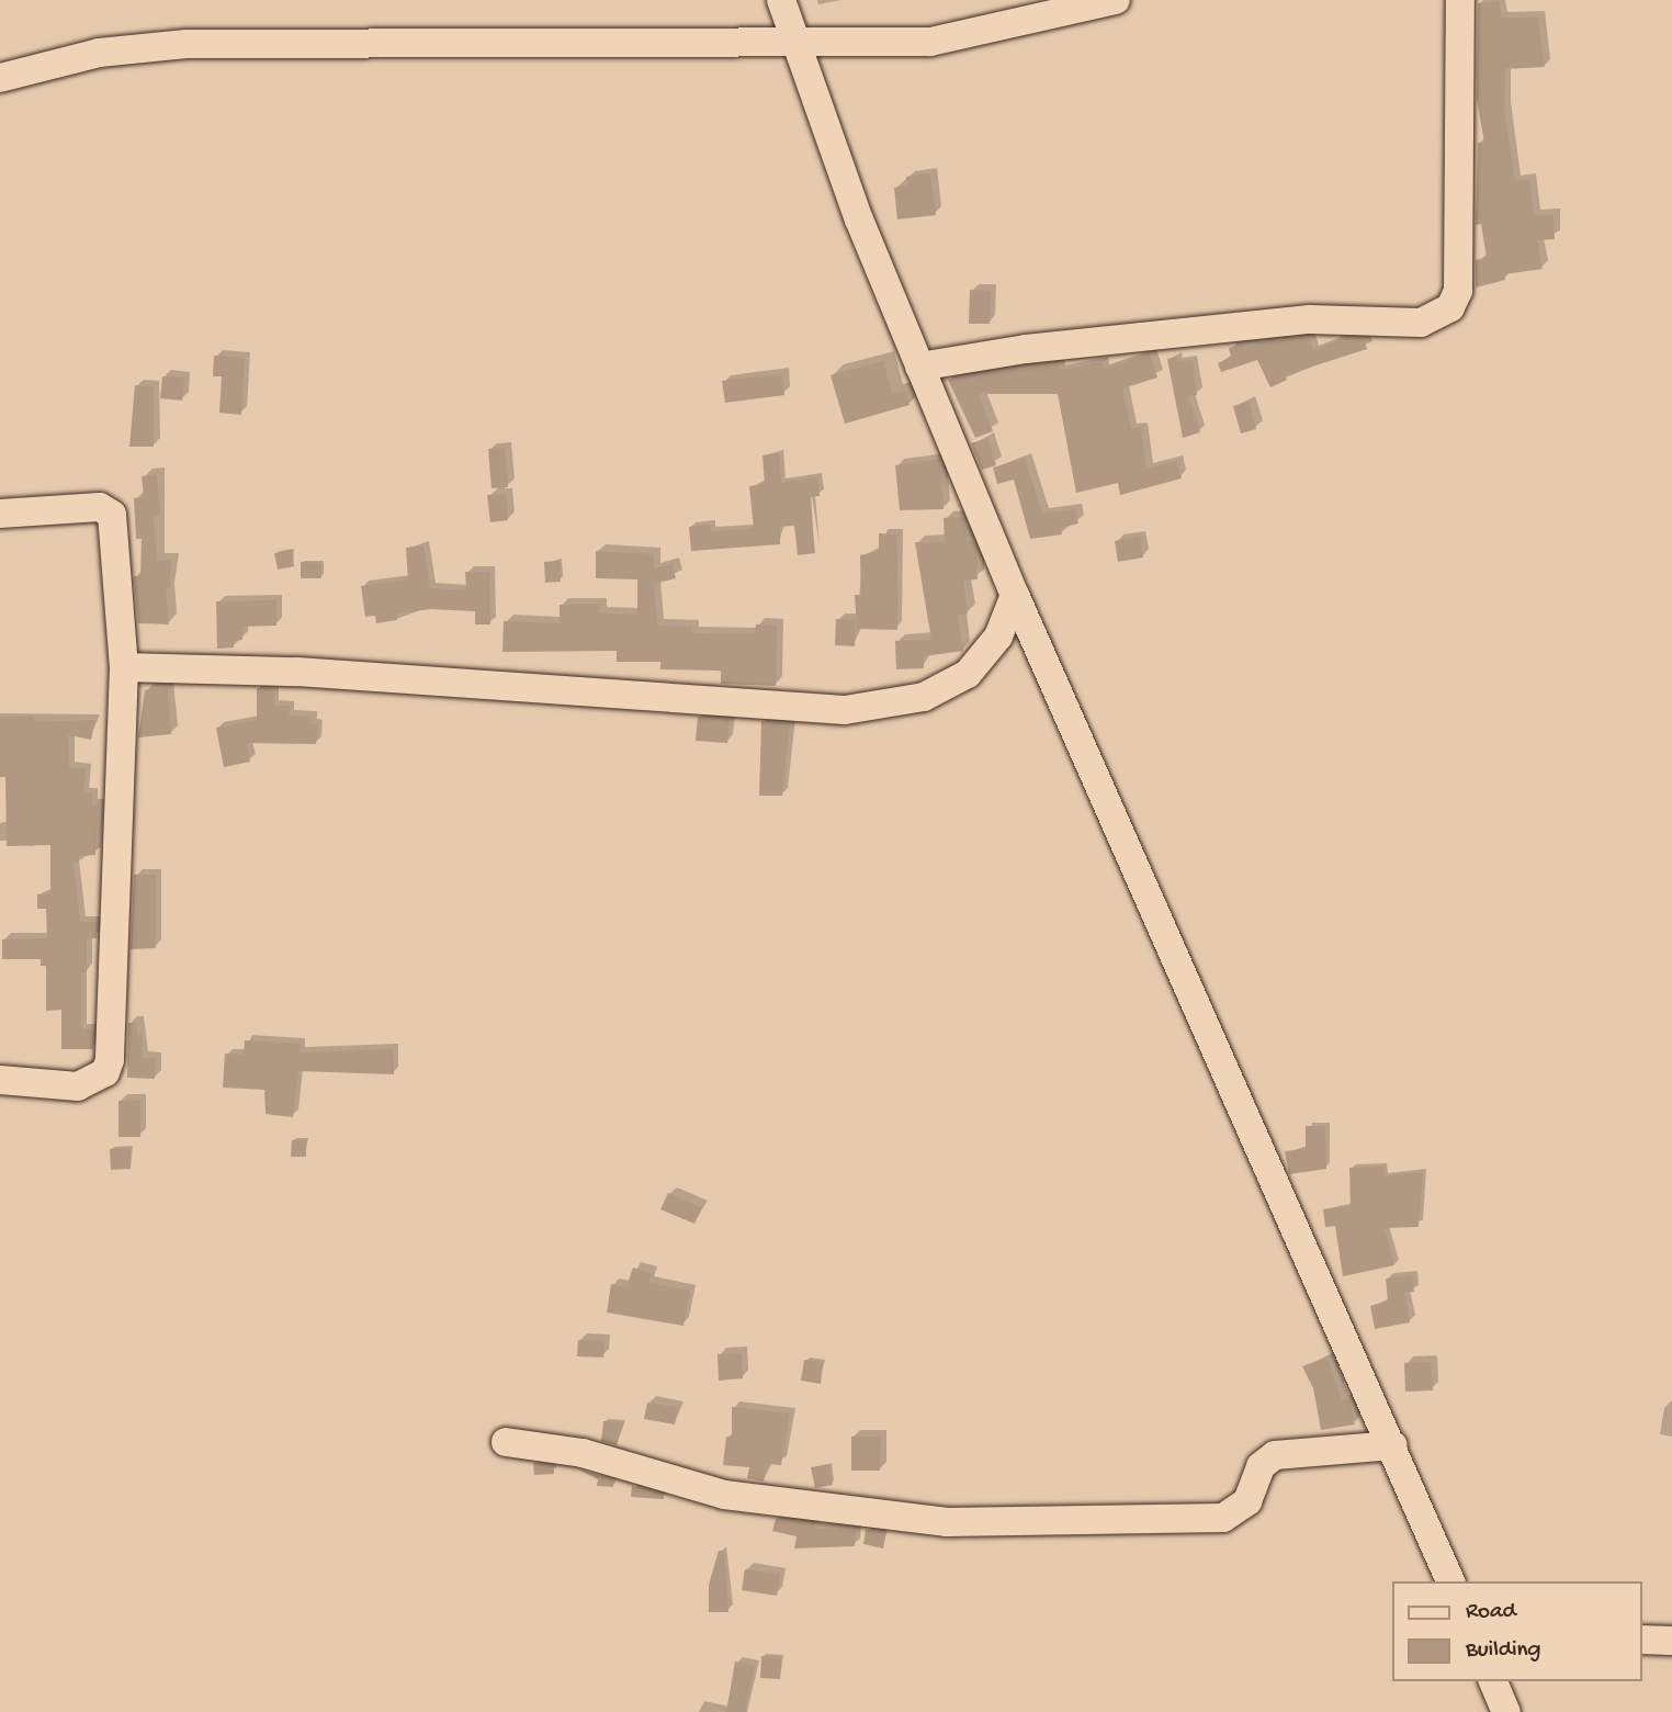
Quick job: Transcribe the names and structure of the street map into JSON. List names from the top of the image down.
{
  "legend": ["Road", "Building"]
}
